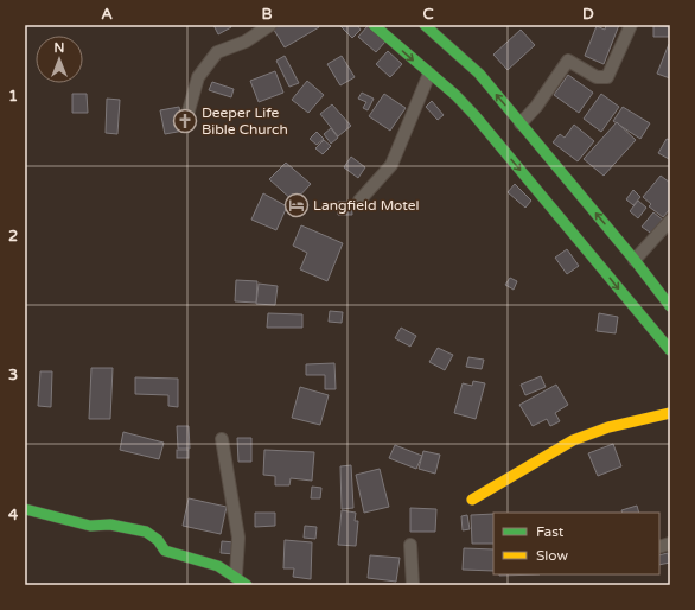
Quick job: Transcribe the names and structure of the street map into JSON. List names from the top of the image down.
{
  "places": {
    "church": ["Deeper Life Bible Church"],
    "hotel": ["Langfield Motel"]
  },
  "legend": ["Fast", "Slow"],
  "north": "top",
  "grid": {
    "columns": [
      "A",
      "B",
      "C",
      "D"
    ],
    "rows": [
      "1",
      "2",
      "3",
      "4"
    ]
  }
}
